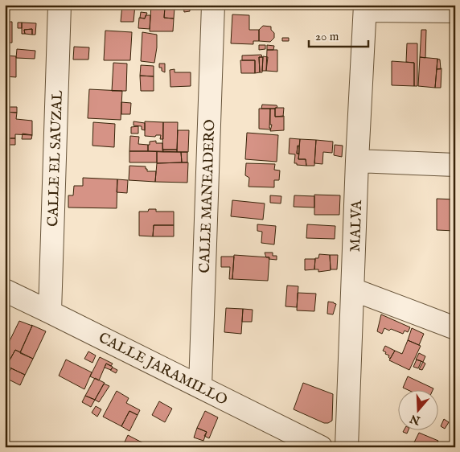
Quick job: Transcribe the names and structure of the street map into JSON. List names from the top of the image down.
{
  "streets": {
    "street": [
      "CALLE EL SAUZAL",
      "CALLE MANEADERO",
      "MALVA",
      "CALLE JARAMILLO"
    ]
  },
  "crossings": [
    ["CALLE EL SAUZAL", "CALLE JARAMILLO"],
    ["CALLE MANEADERO", "CALLE JARAMILLO"]
  ],
  "scale_bar": "20 m",
  "north": "bottom"
}
